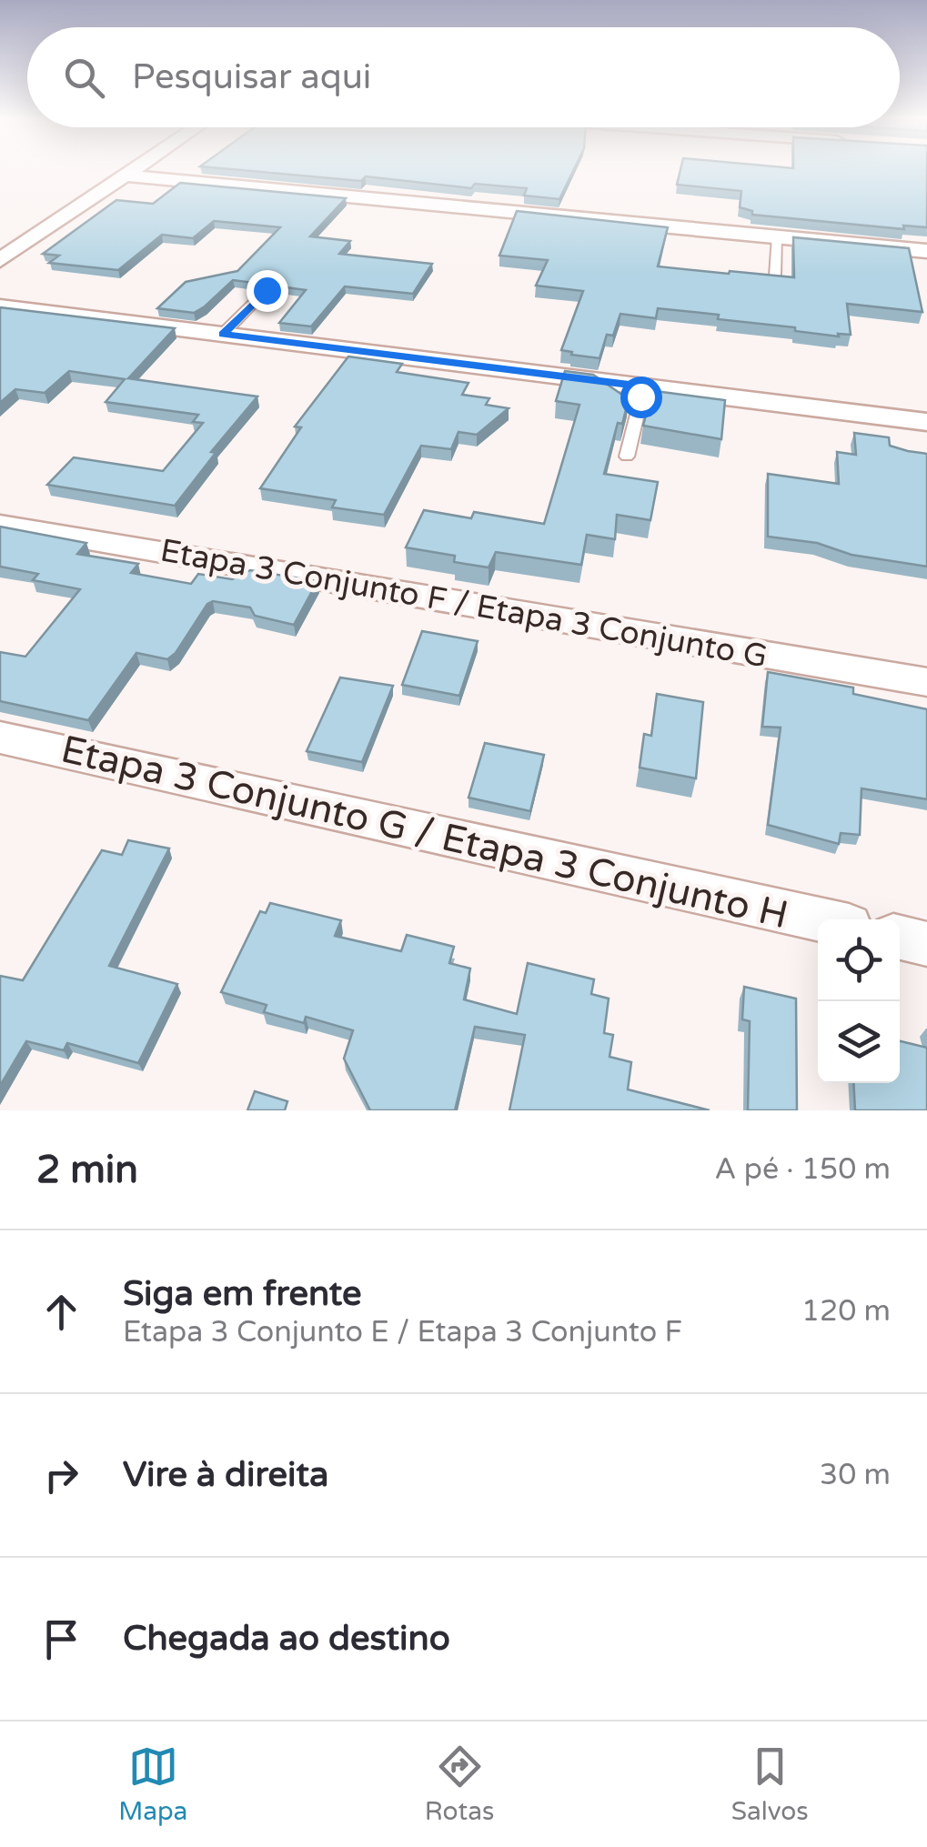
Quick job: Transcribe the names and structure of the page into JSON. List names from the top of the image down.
{
  "streets": {
    "street": ["Etapa 3 Conjunto F / Etapa 3 Conjunto G", "Etapa 3 Conjunto G / Etapa 3 Conjunto H"]
  },
  "page": {
    "search": "Pesquisar aqui",
    "heading": ["2 min", "A pé · 150 m"],
    "list": [
      ["Siga em frente", "Etapa 3 Conjunto E / Etapa 3 Conjunto F", "120 m"],
      ["Vire à direita", "30 m"],
      "Chegada ao destino"
    ],
    "nav": ["Mapa", "Rotas", "Salvos"]
  }
}
